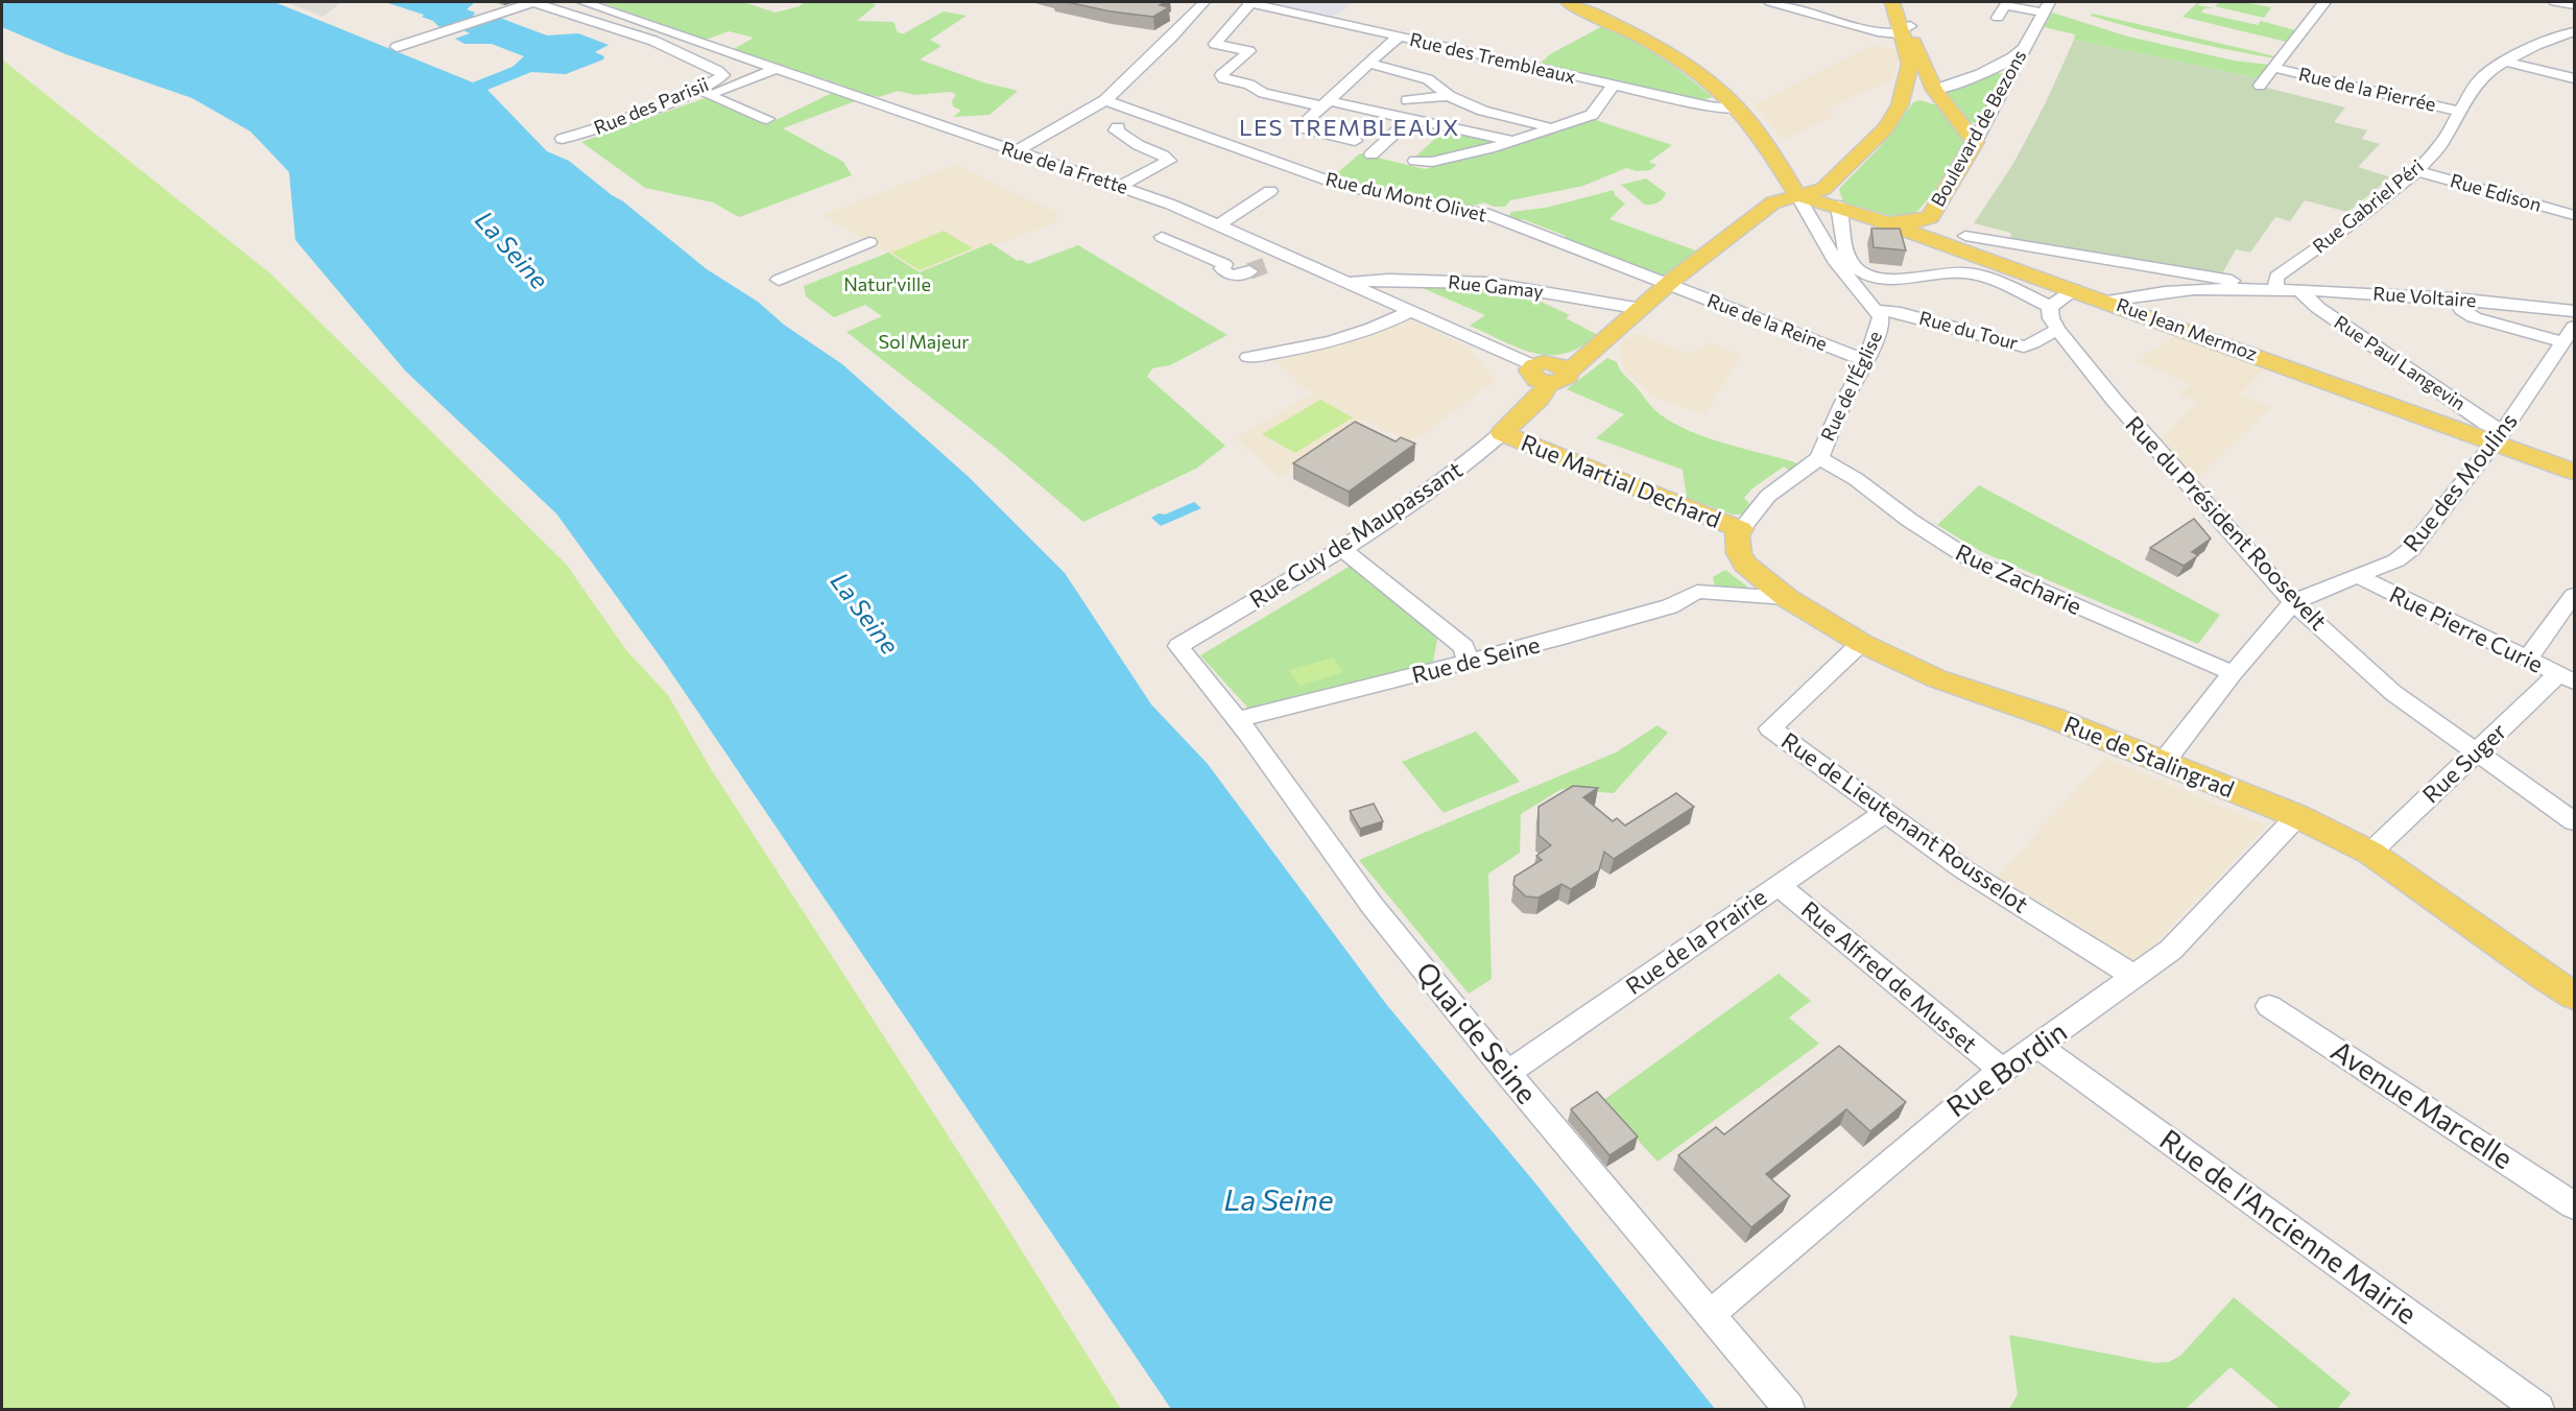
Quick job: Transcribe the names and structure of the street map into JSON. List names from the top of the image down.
{
  "streets": {
    "main road": [
      "Boulevard de Bezons",
      "Rue Jean Mermoz",
      "Rue Martial Dechard",
      "Rue Guy de Maupassant",
      "Rue de Stalingrad"
    ],
    "street": [
      "Rue des Trembleaux",
      "Rue de la Pierrée",
      "Rue des Parisii",
      "Rue de la Frette",
      "Rue Edison",
      "Rue du Mont Olivet",
      "Rue Gabriel Péri",
      "Rue Gamay",
      "Rue Voltaire",
      "Rue de la Reine",
      "Rue du Tour",
      "Rue Paul Langevin",
      "Rue de l'Église",
      "Rue des Moulins",
      "Rue du Président Roosevelt",
      "Rue Zacharie",
      "Rue Pierre Curie",
      "Rue de Seine",
      "Rue Suger",
      "Rue de Lieutenant Rousselot",
      "Rue de la Prairie",
      "Rue Alfred de Musset",
      "Quai de Seine",
      "Rue Bordin",
      "Avenue Marcelle",
      "Rue de l'Ancienne Mairie"
    ]
  },
  "crossings": [
    ["Rue de la Pierrée", "Rue Gabriel Péri"],
    ["Boulevard de Bezons", "Rue Jean Mermoz"],
    ["Rue de la Frette", "Rue Gamay"],
    ["Rue Edison", "Rue Gabriel Péri"],
    ["Rue du Mont Olivet", "Rue de la Reine"],
    ["Rue du Mont Olivet", "Rue Guy de Maupassant"],
    ["Rue Gabriel Péri", "Rue Voltaire"],
    ["Rue Gamay", "Rue Guy de Maupassant"],
    ["Rue Voltaire", "Rue Paul Langevin"],
    ["Rue de la Reine", "Rue de l'Église"],
    ["Rue de la Reine", "Rue Guy de Maupassant"],
    ["Rue Jean Mermoz", "Rue Paul Langevin"],
    ["Rue Jean Mermoz", "Rue de l'Église"],
    ["Rue Jean Mermoz", "Rue des Moulins"],
    ["Rue Jean Mermoz", "Rue Guy de Maupassant"],
    ["Rue du Tour", "Rue de l'Église"],
    ["Rue du Tour", "Rue du Président Roosevelt"],
    ["Rue Paul Langevin", "Rue des Moulins"],
    ["Rue de l'Église", "Rue Martial Dechard"],
    ["Rue de l'Église", "Rue Guy de Maupassant"],
    ["Rue de l'Église", "Rue Zacharie"],
    ["Rue de l'Église", "Rue de Stalingrad"],
    ["Rue Martial Dechard", "Rue Guy de Maupassant"],
    ["Rue Martial Dechard", "Rue de Stalingrad"],
    ["Rue des Moulins", "Rue du Président Roosevelt"],
    ["Rue des Moulins", "Rue Zacharie"],
    ["Rue des Moulins", "Rue Pierre Curie"],
    ["Rue des Moulins", "Rue de Stalingrad"],
    ["Rue du Président Roosevelt", "Rue Suger"],
    ["Rue Guy de Maupassant", "Quai de Seine"],
    ["Rue Pierre Curie", "Rue Suger"],
    ["Rue de Seine", "Rue de Stalingrad"],
    ["Rue de Seine", "Quai de Seine"],
    ["Rue de Stalingrad", "Rue Suger"],
    ["Rue de Stalingrad", "Rue de Lieutenant Rousselot"],
    ["Rue de Stalingrad", "Rue Bordin"],
    ["Rue de Lieutenant Rousselot", "Rue de la Prairie"],
    ["Rue de Lieutenant Rousselot", "Rue Bordin"],
    ["Rue de la Prairie", "Rue Alfred de Musset"],
    ["Rue de la Prairie", "Quai de Seine"],
    ["Rue Alfred de Musset", "Rue Bordin"],
    ["Quai de Seine", "Rue Bordin"],
    ["Rue Bordin", "Rue de l'Ancienne Mairie"]
  ],
  "districts": ["LES TREMBLEAUX"],
  "water": ["La Seine"],
  "parks": ["Natur'ville", "Sol Majeur"]
}
